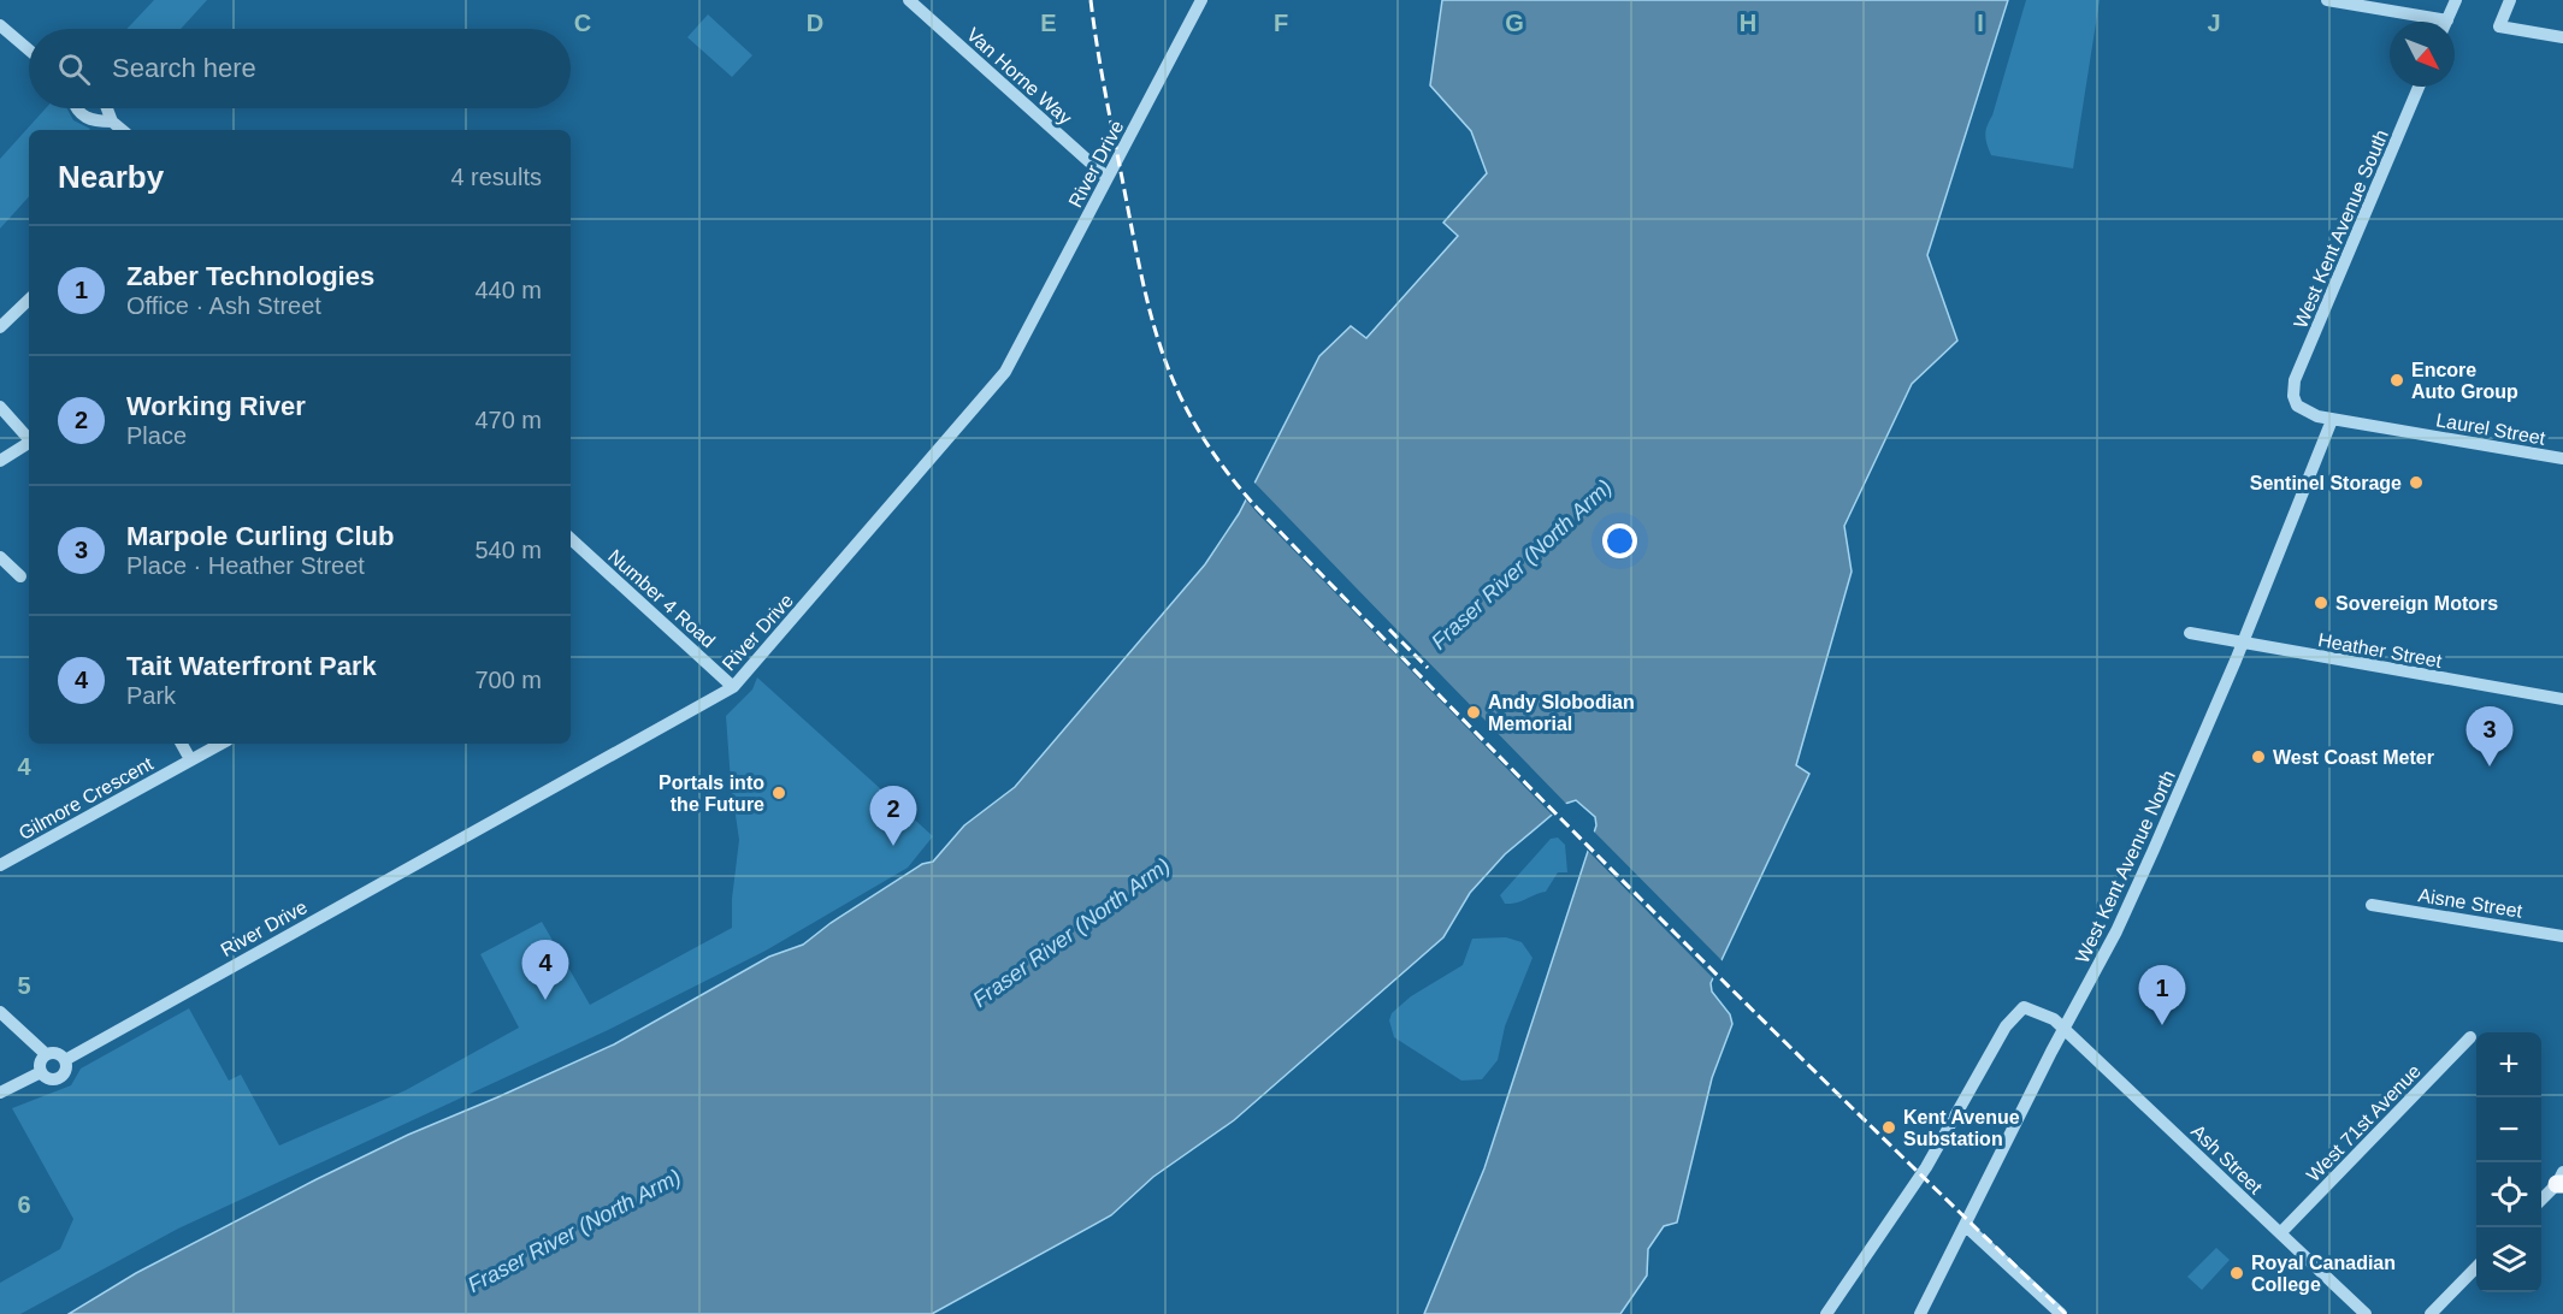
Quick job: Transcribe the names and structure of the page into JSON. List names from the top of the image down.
{
  "streets": {
    "street": [
      "Van Horne Way",
      "River Drive",
      "West Kent Avenue South",
      "Laurel Street",
      "Number 4 Road",
      "Heather Street",
      "Gilmore Crescent",
      "West Kent Avenue North",
      "Aisne Street",
      "West 71st Avenue",
      "Ash Street"
    ]
  },
  "crossings": [
    ["Van Horne Way", "River Drive"],
    ["River Drive", "Number 4 Road"],
    ["West Kent Avenue South", "Laurel Street"],
    ["Laurel Street", "West Kent Avenue North"],
    ["Heather Street", "West Kent Avenue North"],
    ["West Kent Avenue North", "Ash Street"],
    ["West 71st Avenue", "Ash Street"]
  ],
  "water": ["Fraser River (North Arm)"],
  "places": [
    "Encore Auto Group",
    "Sentinel Storage",
    "Sovereign Motors",
    "Andy Slobodian Memorial",
    "West Coast Meter",
    "Portals into the Future",
    "Kent Avenue Substation",
    "Royal Canadian College"
  ],
  "north": "bottom right",
  "page": {
    "search": "Search here",
    "heading": ["Nearby", "4 results"],
    "list": [
      {
        "mark": "1",
        "name": "Zaber Technologies",
        "note": "Office · Ash Street",
        "value": "440 m"
      },
      {
        "mark": "2",
        "name": "Working River",
        "note": "Place",
        "value": "470 m"
      },
      {
        "mark": "3",
        "name": "Marpole Curling Club",
        "note": "Place · Heather Street",
        "value": "540 m"
      },
      {
        "mark": "4",
        "name": "Tait Waterfront Park",
        "note": "Park",
        "value": "700 m"
      }
    ],
    "pins": [
      "3",
      "2",
      "4",
      "1"
    ],
    "map_buttons": ["+", "−"]
  },
  "grid": {
    "columns": [
      "C",
      "D",
      "E",
      "F",
      "G",
      "H",
      "I",
      "J"
    ],
    "rows": ["4", "5", "6"]
  }
}
